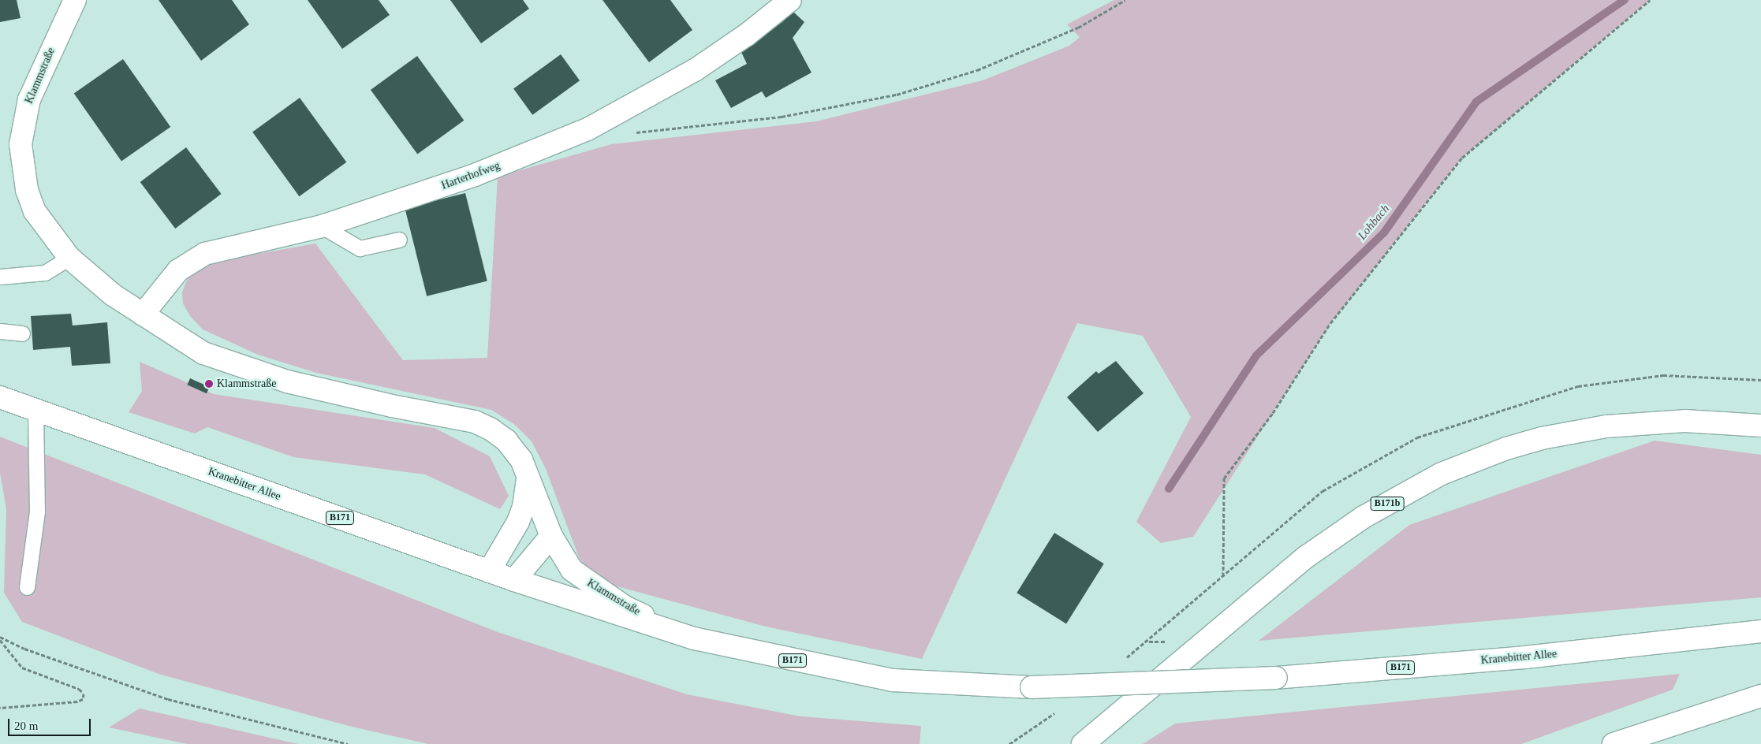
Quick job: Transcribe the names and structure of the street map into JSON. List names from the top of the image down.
{
  "streets": {
    "main road": [
      "Klammstraße",
      "Harterhofweg",
      "Kranebitter Allee",
      "B171b",
      "B171"
    ]
  },
  "crossings": [
    ["Klammstraße", "Harterhofweg"],
    ["Klammstraße", "Kranebitter Allee"],
    ["Klammstraße", "B171"],
    ["Kranebitter Allee", "B171"]
  ],
  "water": ["Lohbach"],
  "places": ["Klammstraße"],
  "scale_bar": "20 m"
}
